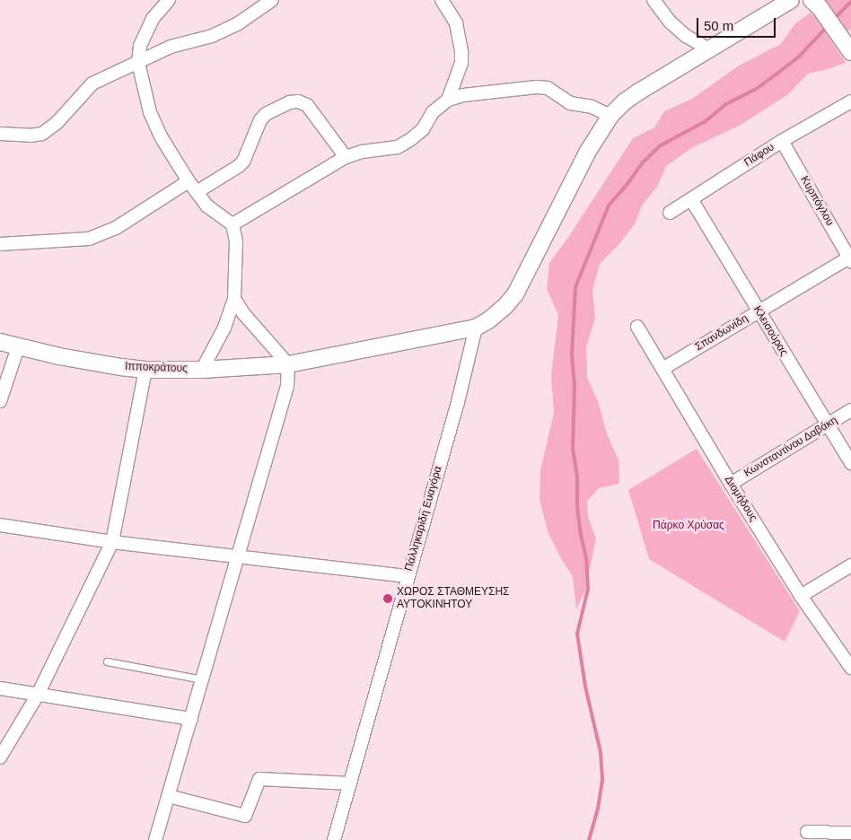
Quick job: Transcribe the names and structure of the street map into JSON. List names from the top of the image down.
{
  "streets": {
    "street": [
      "Πάφου",
      "Κυρπόγλου",
      "Κλεισούρας",
      "Σπανδωνίδη",
      "Ιπποκράτους",
      "Κωνσταντίνου Δαβάκη",
      "Διομήδους",
      "Παλληκαρίδη Ευαγόρα"
    ]
  },
  "crossings": [
    ["Πάφου", "Κυρπόγλου"],
    ["Πάφου", "Κλεισούρας"],
    ["Κυρπόγλου", "Σπανδωνίδη"],
    ["Κλεισούρας", "Σπανδωνίδη"],
    ["Κλεισούρας", "Κωνσταντίνου Δαβάκη"],
    ["Σπανδωνίδη", "Διομήδους"],
    ["Ιπποκράτους", "Παλληκαρίδη Ευαγόρα"],
    ["Κωνσταντίνου Δαβάκη", "Διομήδους"]
  ],
  "parks": ["Πάρκο Χρύσας"],
  "places": ["ΧΩΡΟΣ ΣΤΑΘΜΕΥΣΗΣ ΑΥΤΟΚΙΝΗΤΟΥ"],
  "scale_bar": "50 m"
}
